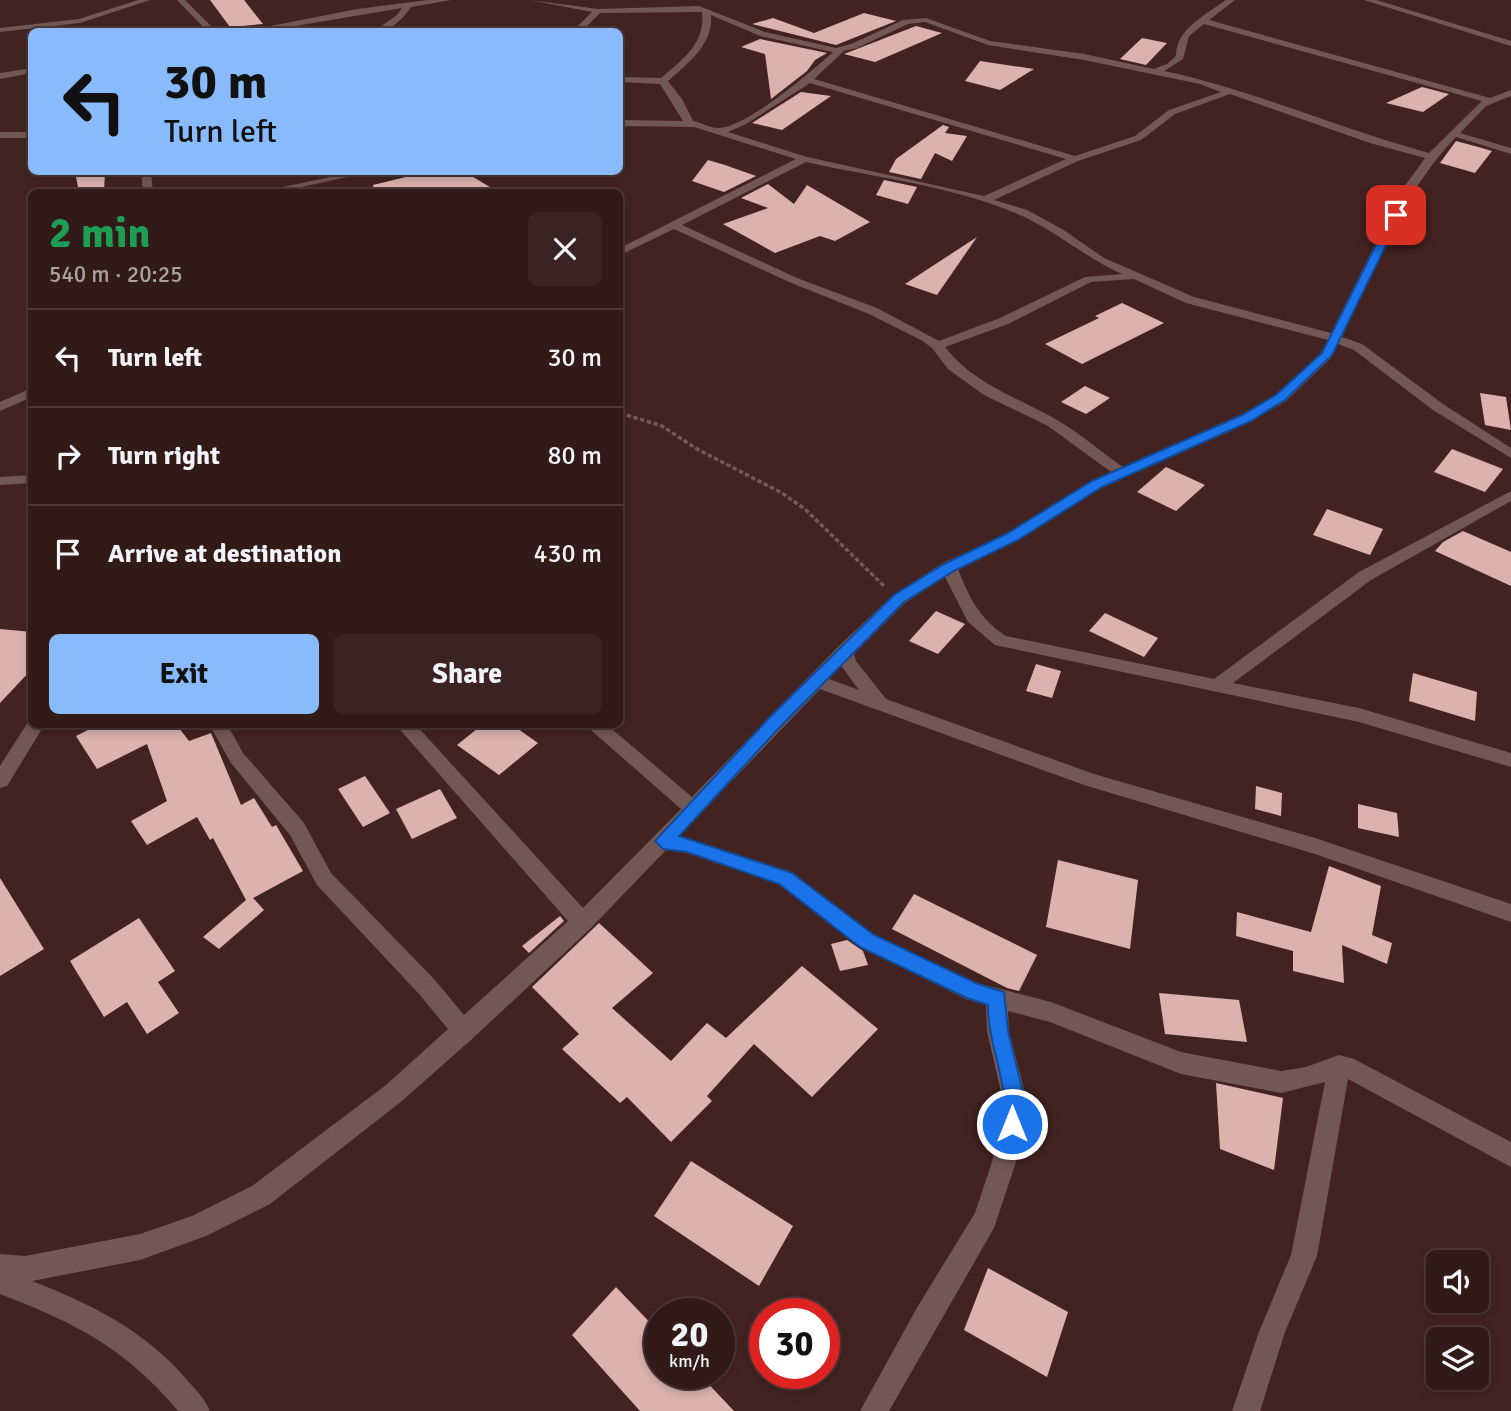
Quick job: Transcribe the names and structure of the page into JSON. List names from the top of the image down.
{
  "page": {
    "turn": ["30 m", "Turn left"],
    "heading": ["2 min", "540 m · 20:25"],
    "list": [
      {
        "name": "Turn left",
        "value": "30 m"
      },
      {
        "name": "Turn right",
        "value": "80 m"
      },
      {
        "name": "Arrive at destination",
        "value": "430 m"
      }
    ],
    "buttons": ["Exit", "Share"],
    "speed": "20 km/h",
    "limit": "30"
  }
}
